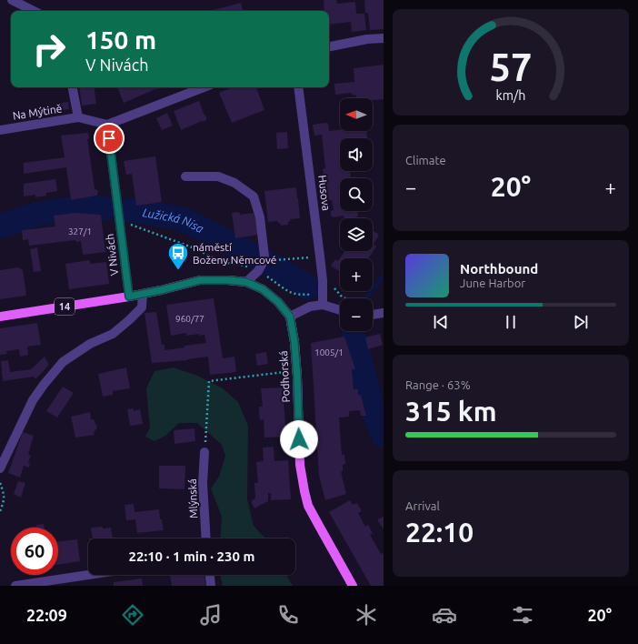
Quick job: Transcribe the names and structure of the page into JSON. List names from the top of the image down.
{
  "streets": {
    "main road": ["14", "Podhorská"],
    "street": [
      "Na Mýtině",
      "Husova",
      "V Nivách",
      "Mlýnská"
    ]
  },
  "crossings": [
    ["Na Mýtině", "V Nivách"],
    ["V Nivách", "Podhorská"]
  ],
  "water": ["Lužická Nisa"],
  "places": {
    "bus stop": ["náměstí Boženy Němcové"]
  },
  "house_numbers": ["327/1", "960/77", "1005/1"],
  "north": "left",
  "page": {
    "turn": ["150 m", "V Nivách"],
    "map_buttons": ["+", "−"],
    "tile": [
      "Climate",
      ["Range · 63%", "315 km"],
      ["Arrival", "22:10"]
    ],
    "heat": ["−", "20°", "+"],
    "song": ["Northbound", "June Harbor"],
    "limit": "60",
    "trip": "22:10 · 1 min · 230 m",
    "tabs": ["22:09", "20°"],
    "gauge": ["57", "km/h"]
  }
}
